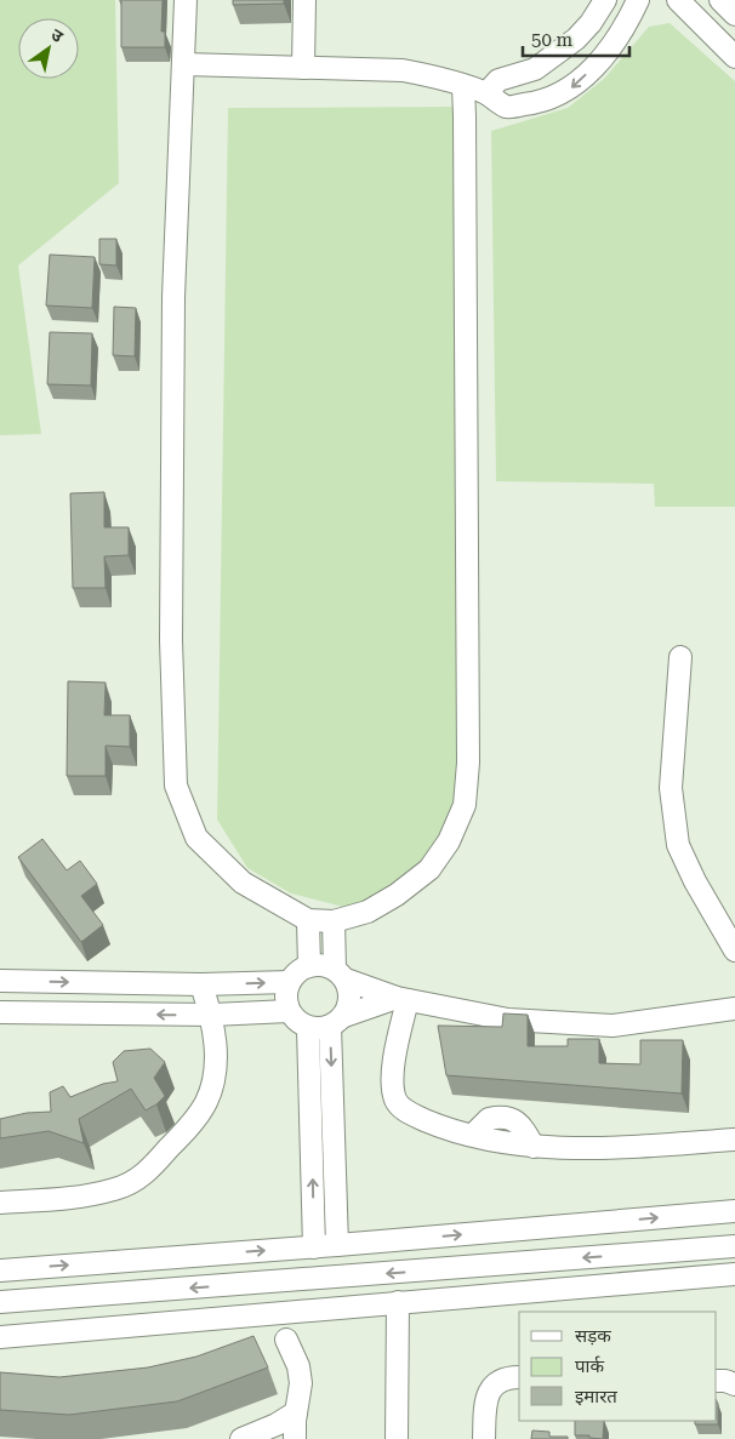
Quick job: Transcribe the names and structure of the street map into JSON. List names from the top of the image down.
{
  "legend": ["सड़क", "पार्क", "इमारत"],
  "scale_bar": "50 m",
  "north": "top right"
}
